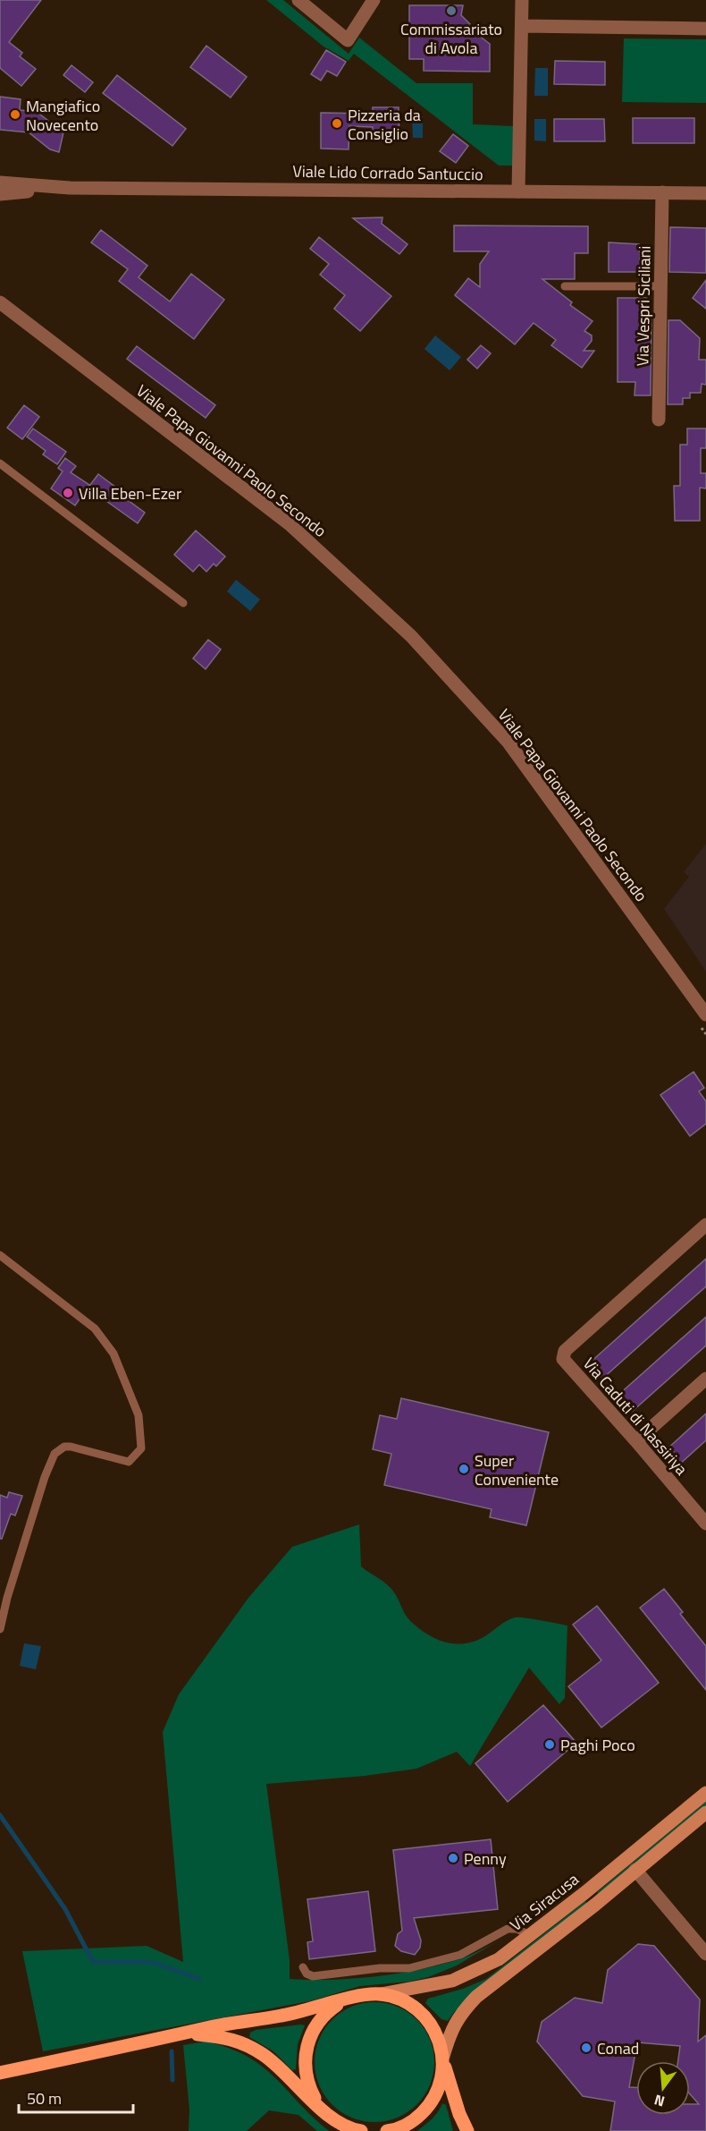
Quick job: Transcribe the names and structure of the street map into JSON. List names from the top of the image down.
{
  "streets": {
    "main road": ["Via Siracusa"],
    "street": [
      "Viale Lido Corrado Santuccio",
      "Via Vespri Siciliani",
      "Viale Papa Giovanni Paolo Secondo",
      "Via Caduti di Nassiriya"
    ]
  },
  "crossings": [
    ["Viale Lido Corrado Santuccio", "Via Vespri Siciliani"]
  ],
  "places": [
    "Commissariato di Avola",
    "Mangiafico Novecento",
    "Pizzeria da Consiglio",
    "Villa Eben-Ezer",
    "Super Conveniente",
    "Paghi Poco",
    "Penny",
    "Conad"
  ],
  "scale_bar": "50 m",
  "north": "bottom"
}
